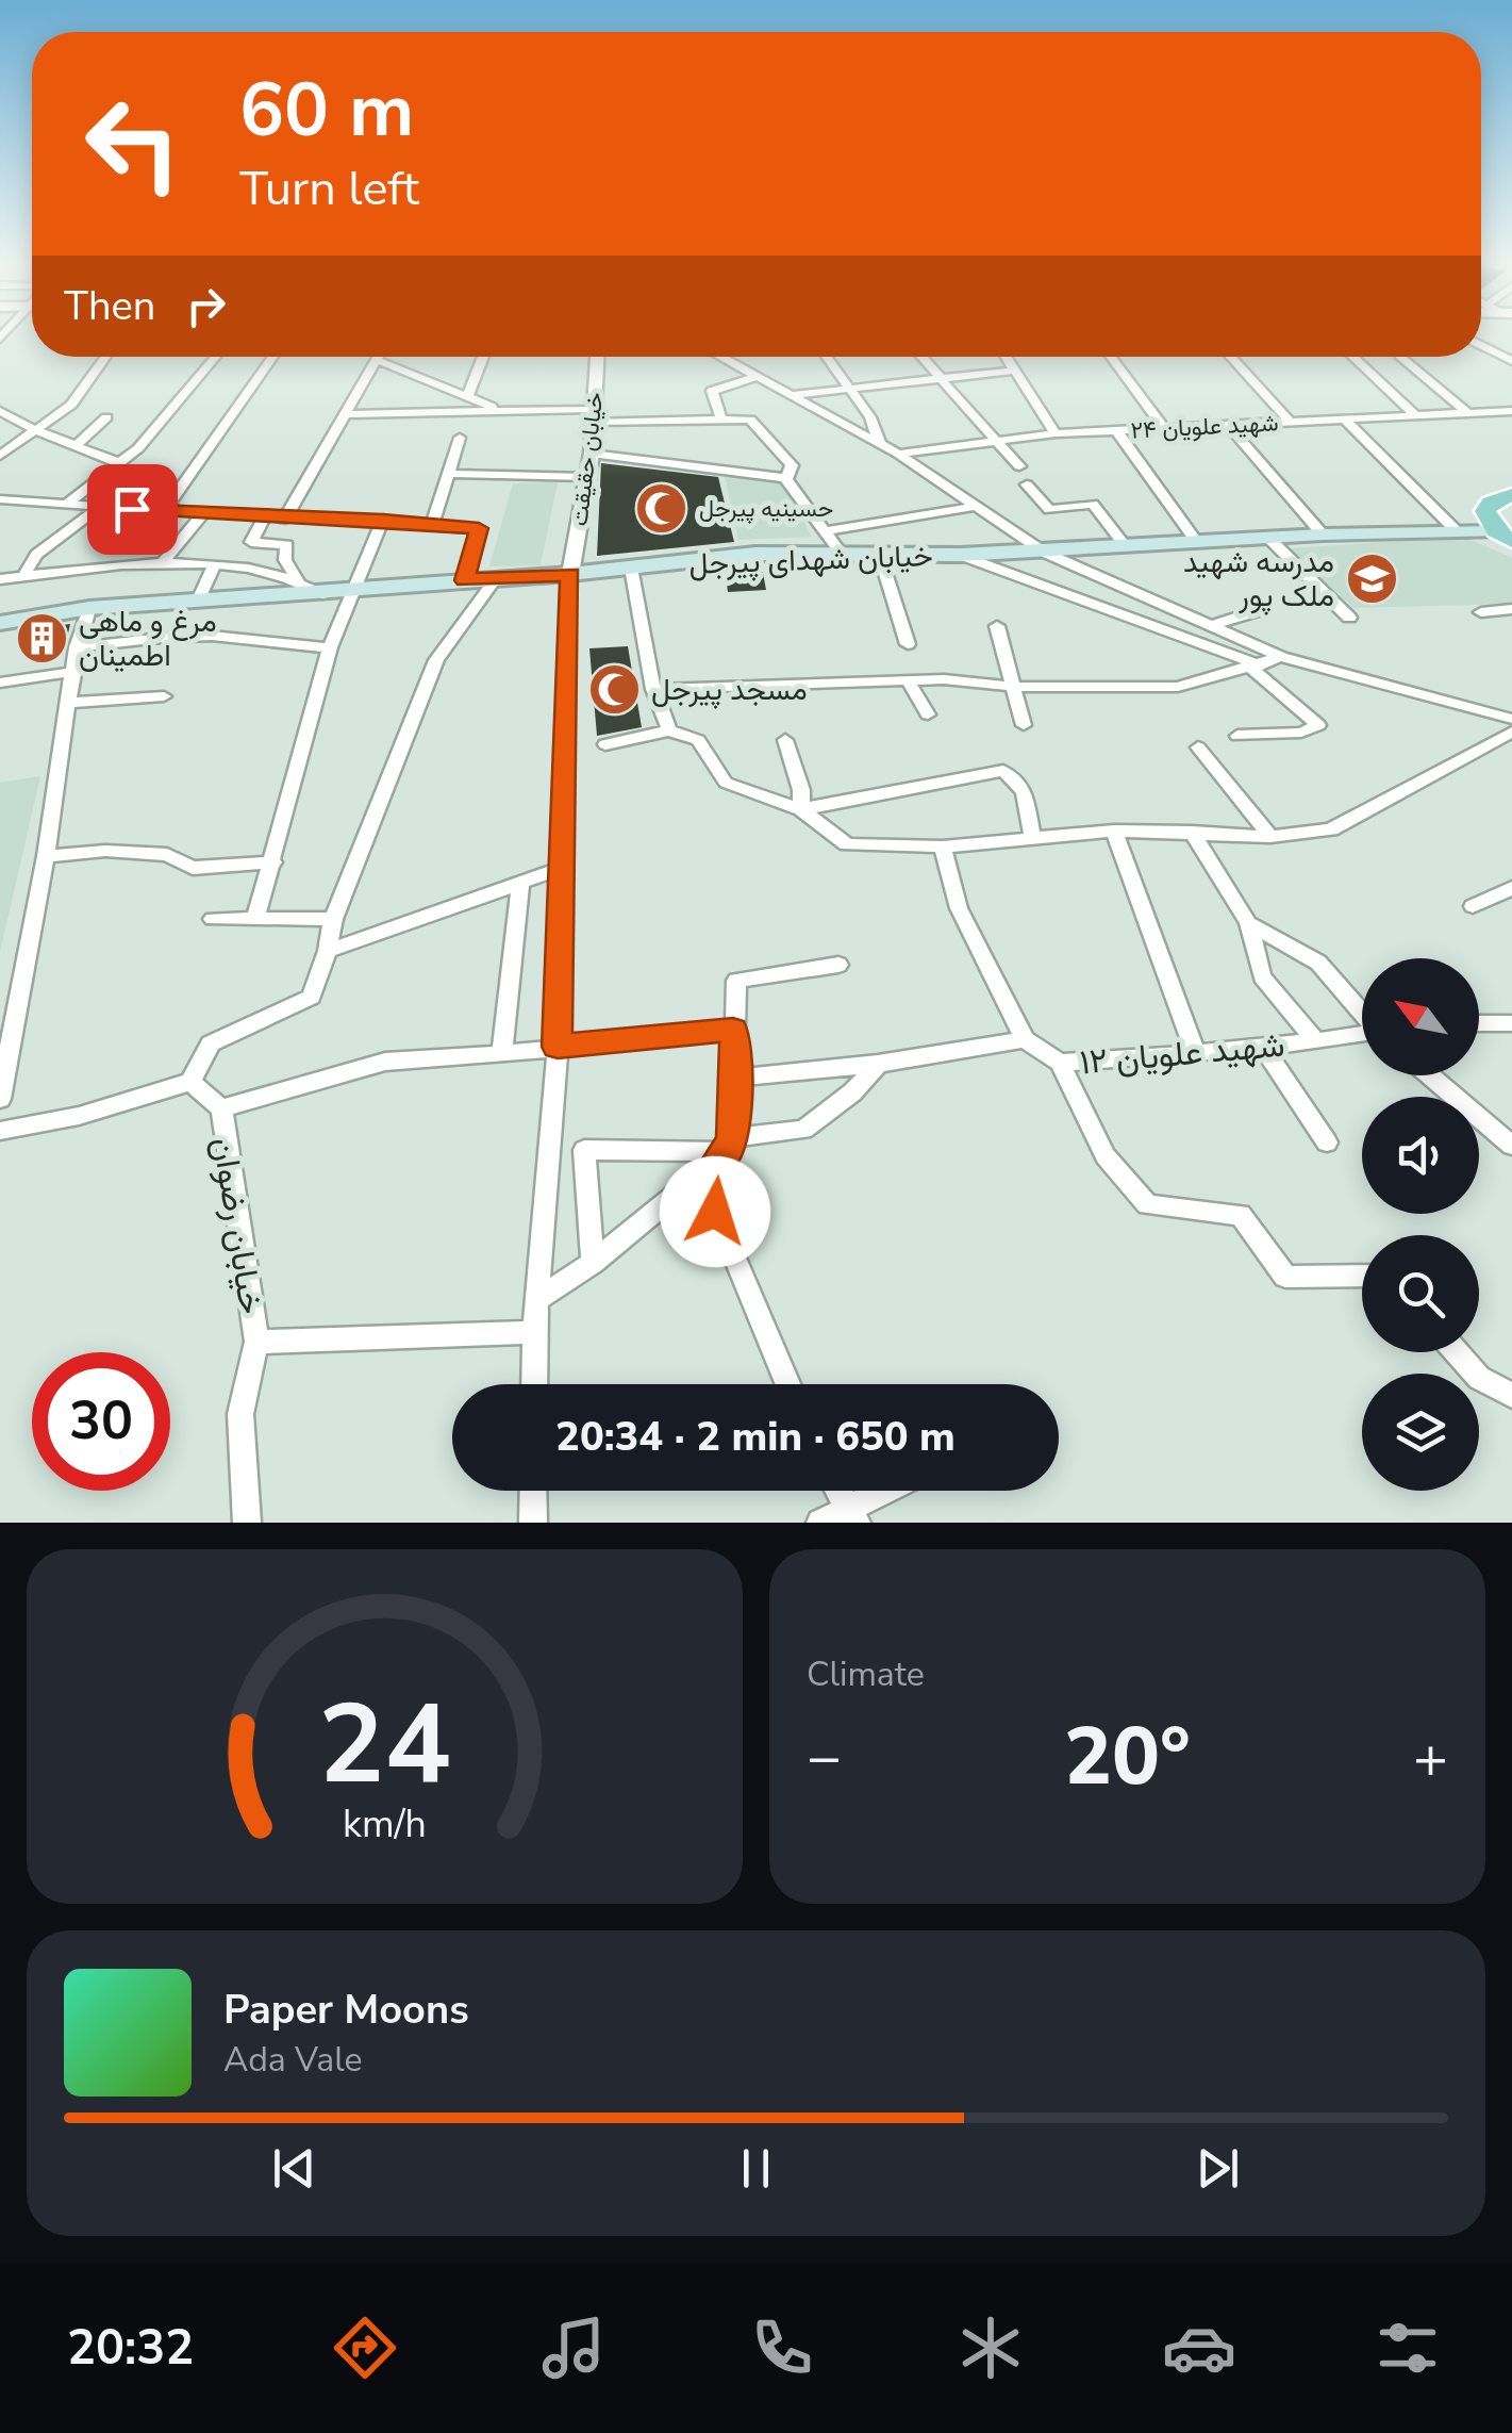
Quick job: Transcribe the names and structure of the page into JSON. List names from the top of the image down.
{
  "streets": {
    "main road": ["خیابان شهدای پیرجل"],
    "street": [
      "شهید علویان ۲۴",
      "خیابان حقیقت",
      "شهید علویان ۱۲",
      "خیابان رضوان"
    ]
  },
  "crossings": [
    ["خیابان حقیقت", "خیابان شهدای پیرجل"]
  ],
  "places": {
    "mosque": ["حسینیه پیرجل", "مسجد پیرجل"],
    "school or university": ["مدرسه شهید ملک پور"],
    "building": ["مرغ و ماهی اطمینان"]
  },
  "north": "top left",
  "page": {
    "turn": ["60 m", "Turn left"],
    "then": "Then",
    "limit": "30",
    "trip": "20:34 · 2 min · 650 m",
    "tile": "Climate",
    "heat": ["−", "20°", "+"],
    "song": ["Paper Moons", "Ada Vale"],
    "tabs": "20:32",
    "gauge": ["24", "km/h"]
  }
}
